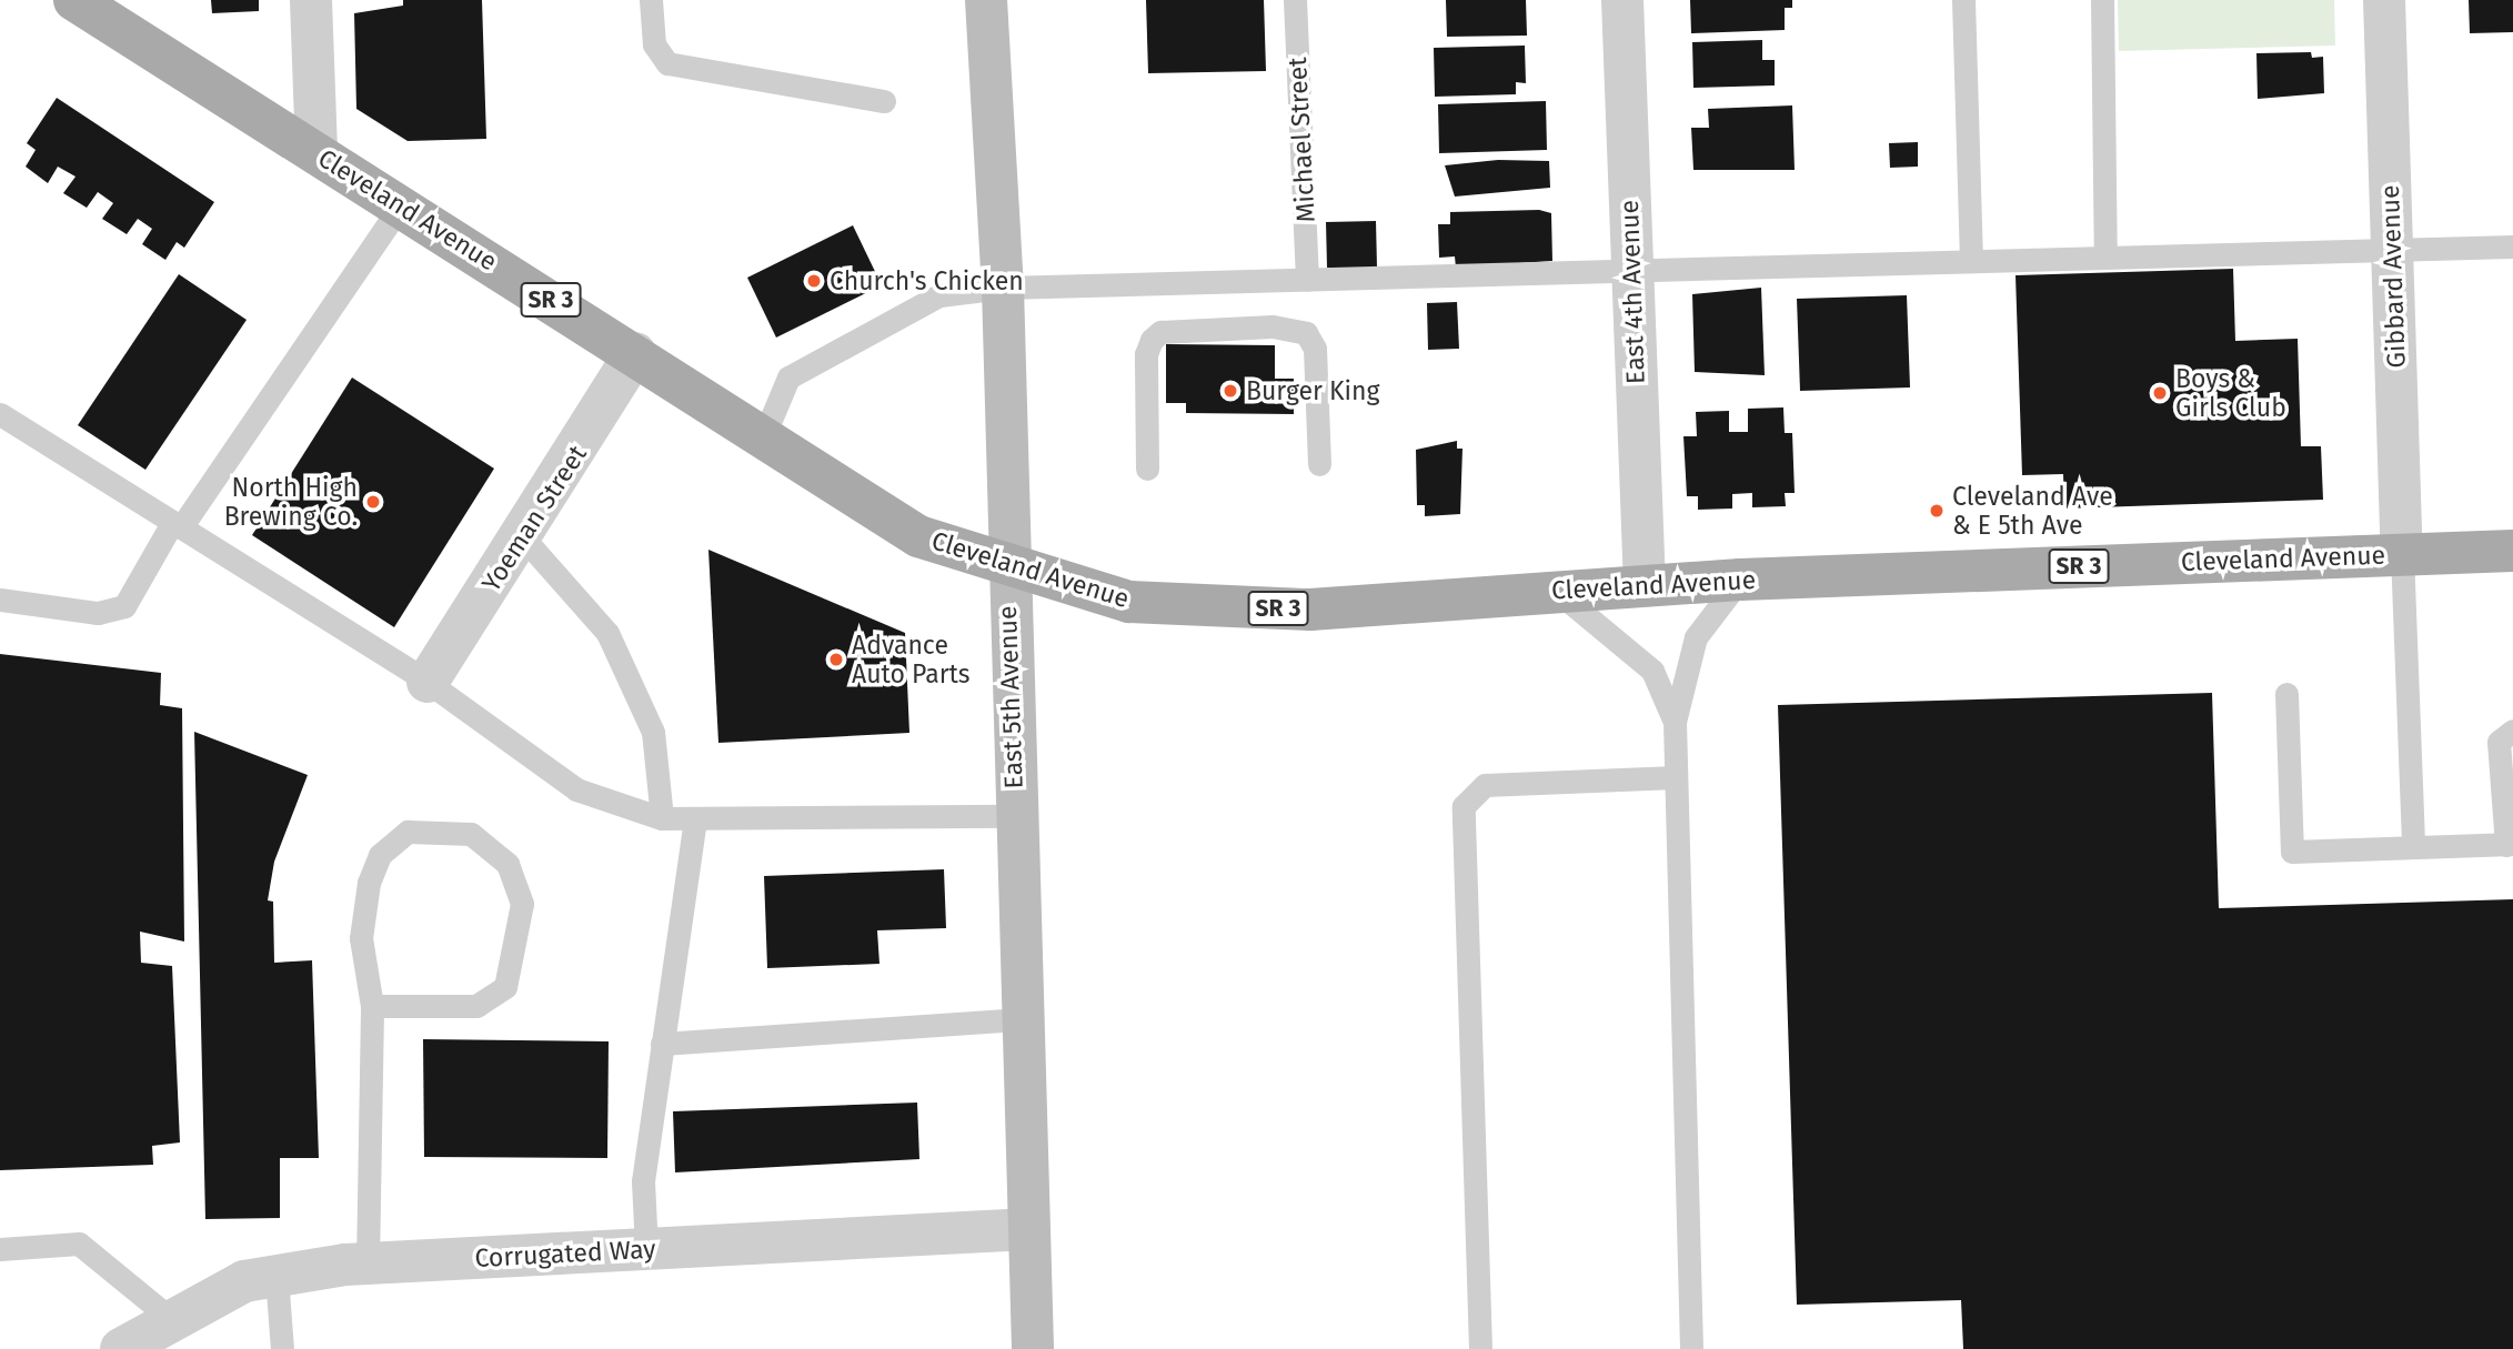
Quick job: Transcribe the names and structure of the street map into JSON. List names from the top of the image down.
{
  "streets": {
    "main road": ["Cleveland Avenue", "SR 3", "East 5th Avenue"],
    "street": [
      "Gibbard Avenue",
      "East 4th Avenue",
      "Yoeman Street",
      "Corrugated Way"
    ],
    "lane": ["Michael Street"]
  },
  "crossings": [
    ["Cleveland Avenue", "Gibbard Avenue"],
    ["Cleveland Avenue", "East 4th Avenue"],
    ["Cleveland Avenue", "Yoeman Street"],
    ["Cleveland Avenue", "East 5th Avenue"],
    ["East 5th Avenue", "Corrugated Way"]
  ],
  "places": [
    "Church's Chicken",
    "Burger King",
    "Boys & Girls Club",
    "North High Brewing Co.",
    "Cleveland Ave & E 5th Ave",
    "Advance Auto Parts"
  ]
}
